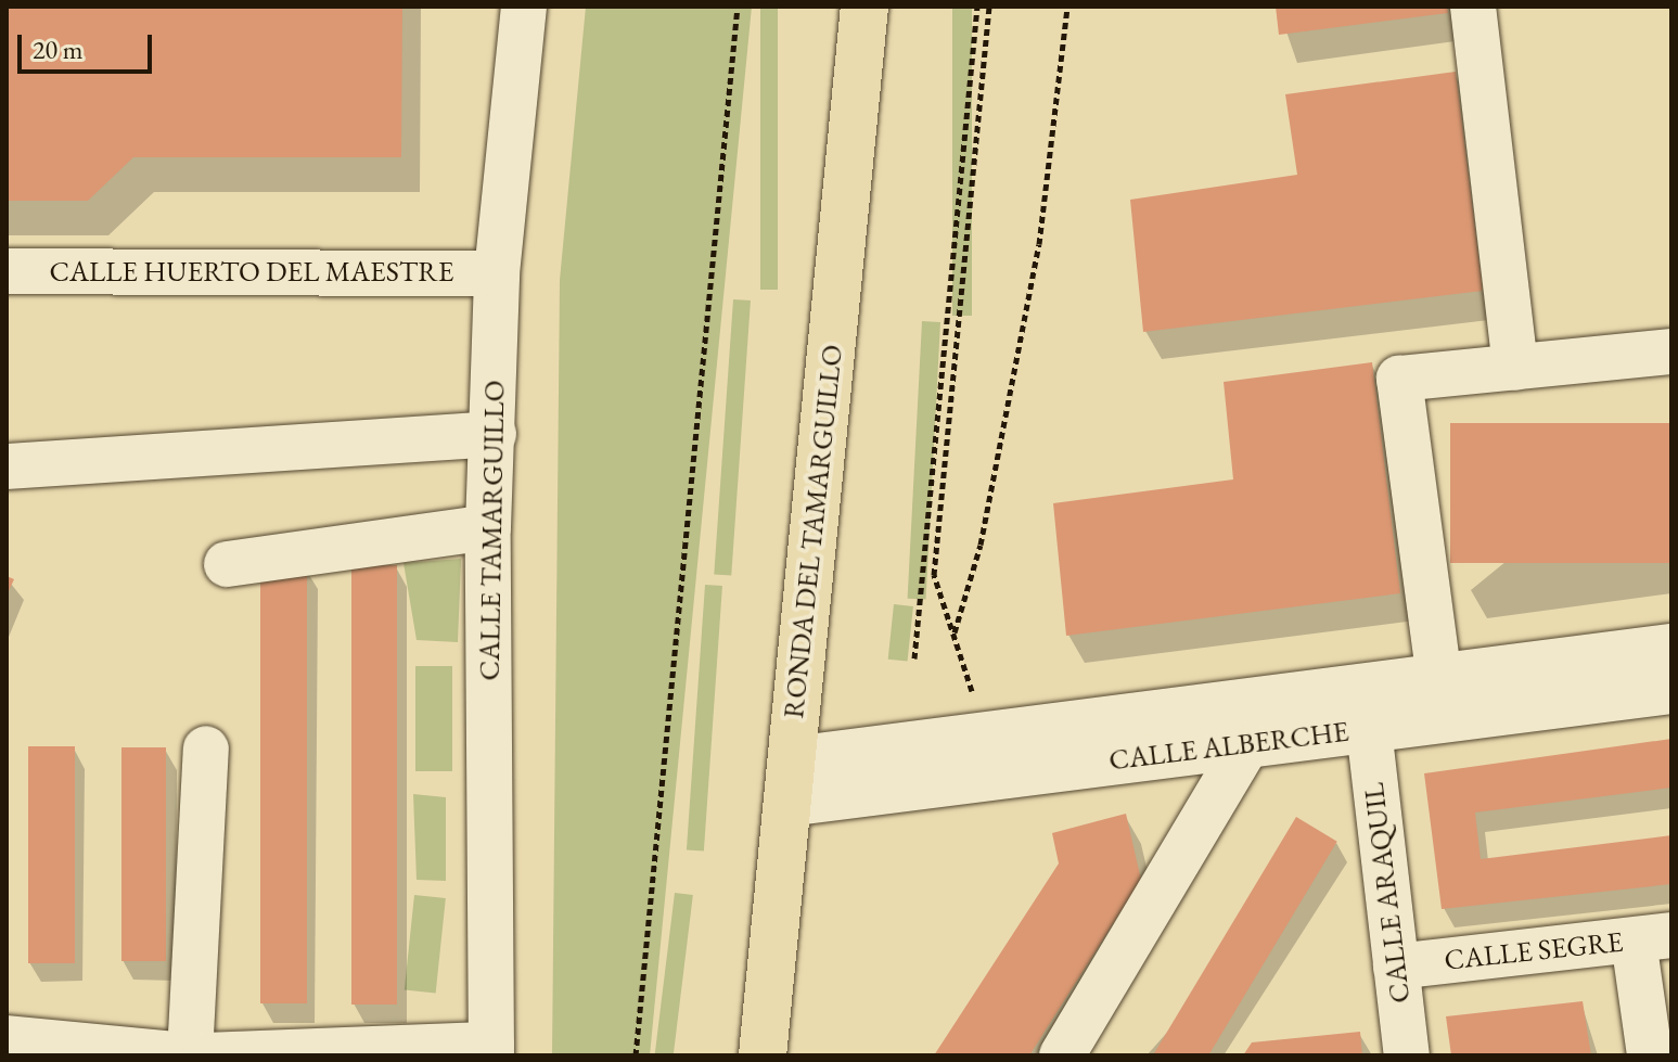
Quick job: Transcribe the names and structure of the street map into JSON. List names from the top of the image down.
{
  "streets": {
    "main road": ["RONDA DEL TAMARGUILLO"],
    "street": [
      "CALLE HUERTO DEL MAESTRE",
      "CALLE TAMARGUILLO",
      "CALLE ALBERCHE",
      "CALLE ARAQUIL",
      "CALLE SEGRE"
    ]
  },
  "crossings": [
    ["CALLE HUERTO DEL MAESTRE", "CALLE TAMARGUILLO"],
    ["RONDA DEL TAMARGUILLO", "CALLE ALBERCHE"],
    ["CALLE ALBERCHE", "CALLE ARAQUIL"],
    ["CALLE ARAQUIL", "CALLE SEGRE"]
  ],
  "scale_bar": "20 m"
}
